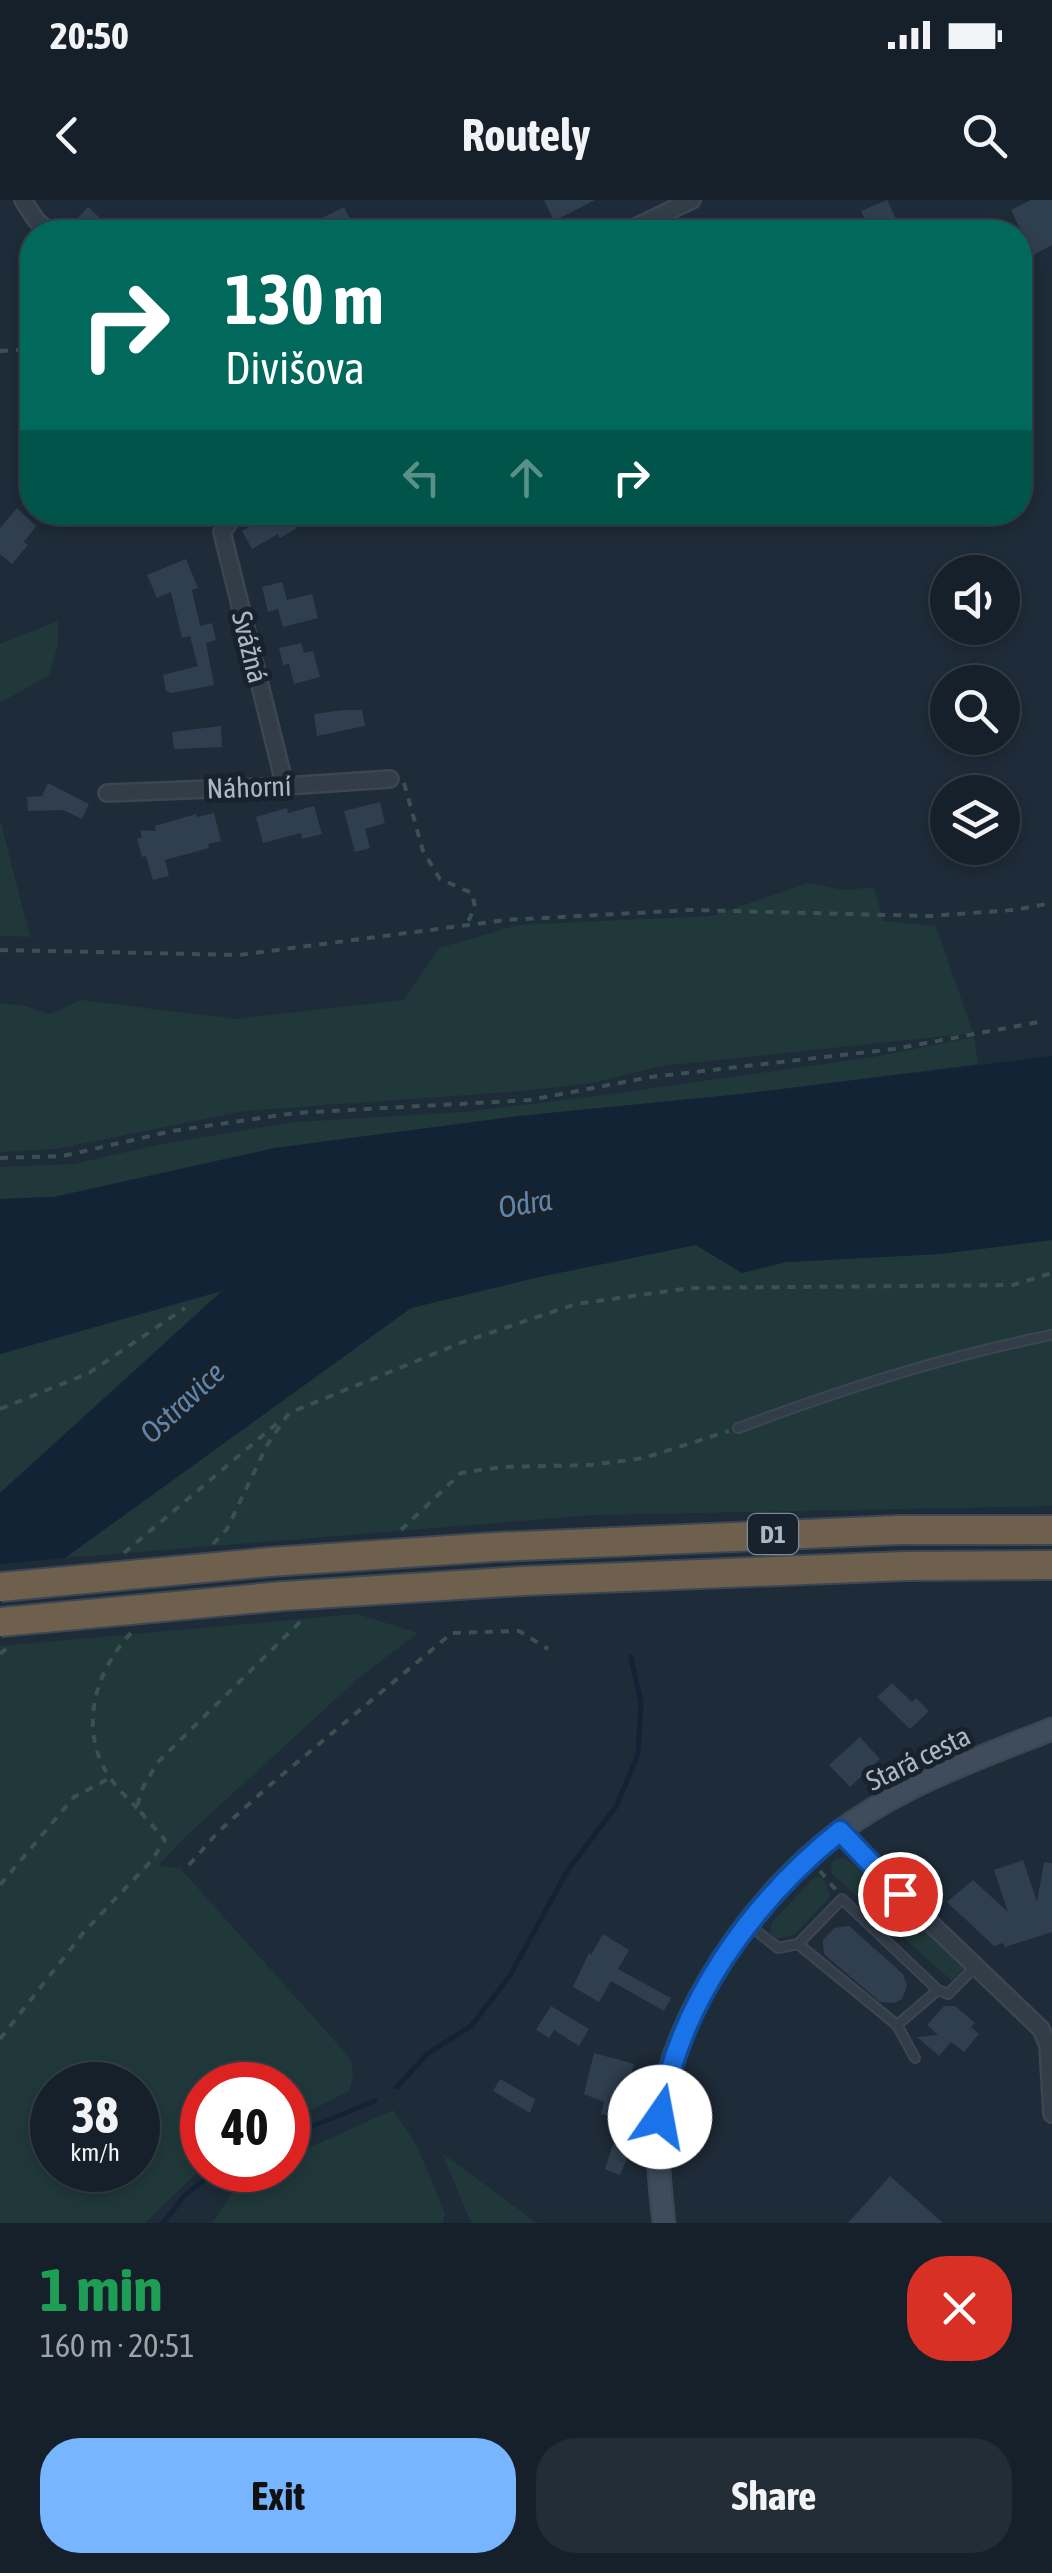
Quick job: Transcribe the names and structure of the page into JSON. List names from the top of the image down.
{
  "streets": {
    "highway": ["D1"],
    "street": ["Svážná", "Náhorní", "Stará cesta"]
  },
  "crossings": [
    ["Svážná", "Náhorní"]
  ],
  "water": ["Odra", "Ostravice"],
  "page": {
    "status": "20:50",
    "header": "Routely",
    "turn": ["130 m", "Divišova"],
    "speed": "38 km/h",
    "limit": "40",
    "heading": ["1 min", "160 m · 20:51"],
    "buttons": ["Exit", "Share"]
  }
}
